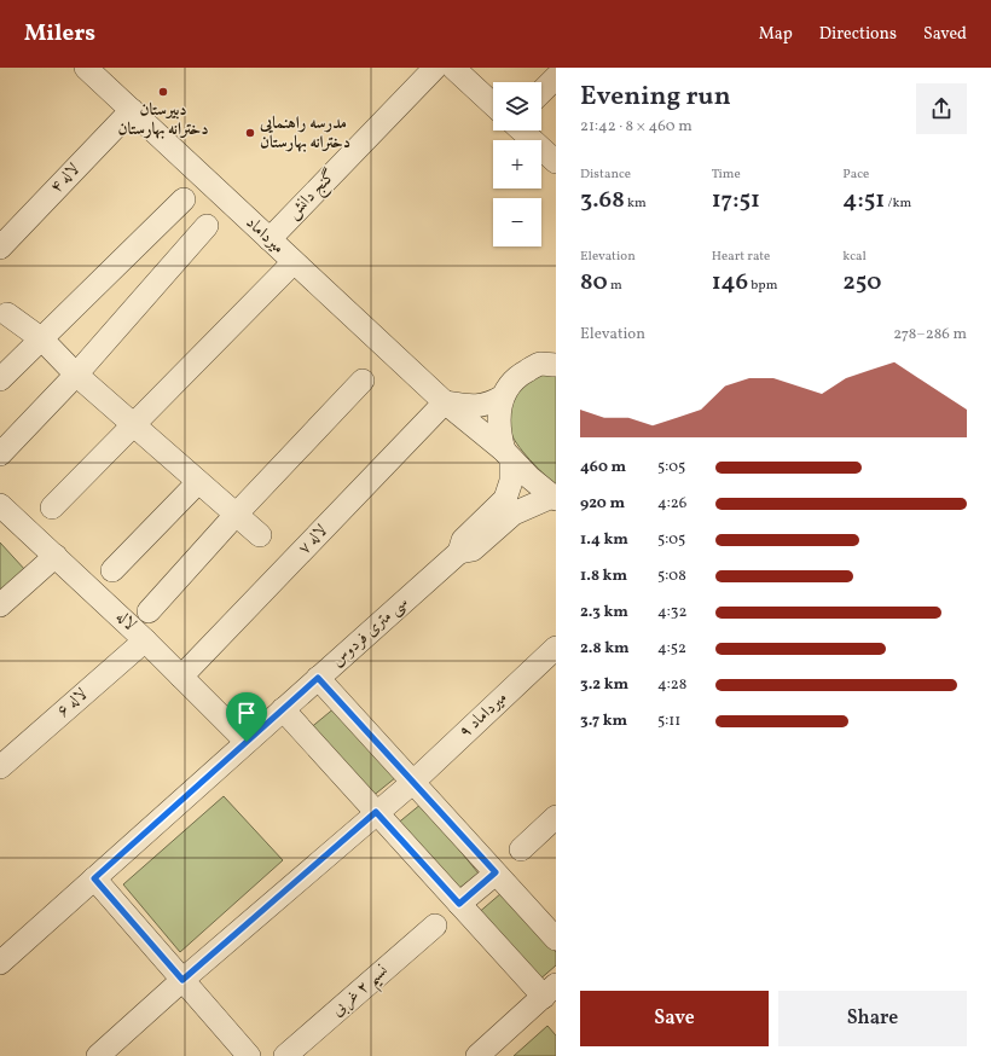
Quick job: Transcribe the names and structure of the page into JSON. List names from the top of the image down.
{
  "streets": {
    "street": [
      "لاله ۴",
      "گنج دانش",
      "میرداماد",
      "لاله ۷",
      "لاله",
      "سی متری فردوس",
      "لاله ۶",
      "میرداماد ۹",
      "نسیم ۲ غربی"
    ]
  },
  "crossings": [
    ["لاله ۴", "میرداماد"],
    ["گنج دانش", "میرداماد"],
    ["میرداماد", "لاله ۷"],
    ["لاله ۷", "لاله"],
    ["لاله", "سی متری فردوس"],
    ["لاله", "لاله ۶"]
  ],
  "places": ["دبیرستان دخترانه بهارستان", "مدرسه راهنمایی دخترانه بهارستان"],
  "page": {
    "header": "Milers",
    "nav": ["Map", "Directions", "Saved"],
    "heading": ["Evening run", "21:42 · 8 × 460 m"],
    "map_buttons": ["+", "−"],
    "stats": [
      ["Distance", "3.68 km"],
      ["Time", "17:51"],
      ["Pace", "4:51 /km"],
      ["Elevation", "80 m"],
      ["Heart rate", "146 bpm"],
      ["kcal", "250"]
    ],
    "chart": ["Elevation", "278–286 m"],
    "list": [
      {
        "name": "460 m",
        "note": "5:05"
      },
      {
        "name": "920 m",
        "note": "4:26"
      },
      {
        "name": "1.4 km",
        "note": "5:05"
      },
      {
        "name": "1.8 km",
        "note": "5:08"
      },
      {
        "name": "2.3 km",
        "note": "4:32"
      },
      {
        "name": "2.8 km",
        "note": "4:52"
      },
      {
        "name": "3.2 km",
        "note": "4:28"
      },
      {
        "name": "3.7 km",
        "note": "5:11"
      }
    ],
    "buttons": ["Save", "Share"]
  }
}
